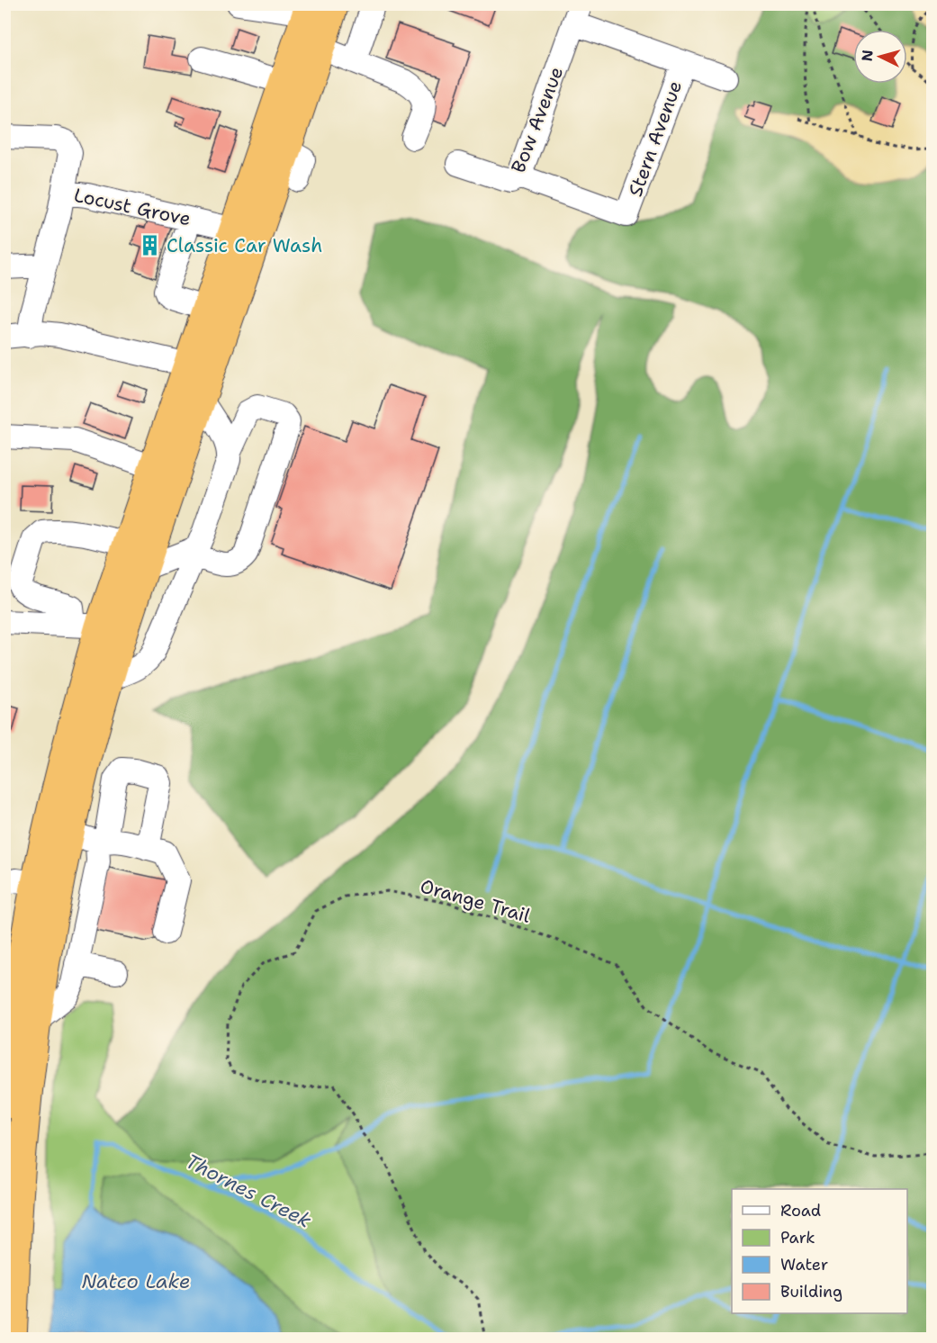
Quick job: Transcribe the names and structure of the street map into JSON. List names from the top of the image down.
{
  "streets": {
    "street": ["Bow Avenue", "Stern Avenue", "Locust Grove"],
    "path": ["Orange Trail"]
  },
  "crossings": [
    ["Bow Avenue", "Stern Avenue"]
  ],
  "water": ["Thornes Creek", "Natco Lake"],
  "places": {
    "building": ["Classic Car Wash"]
  },
  "legend": [
    "Road",
    "Park",
    "Water",
    "Building"
  ],
  "north": "left"
}
